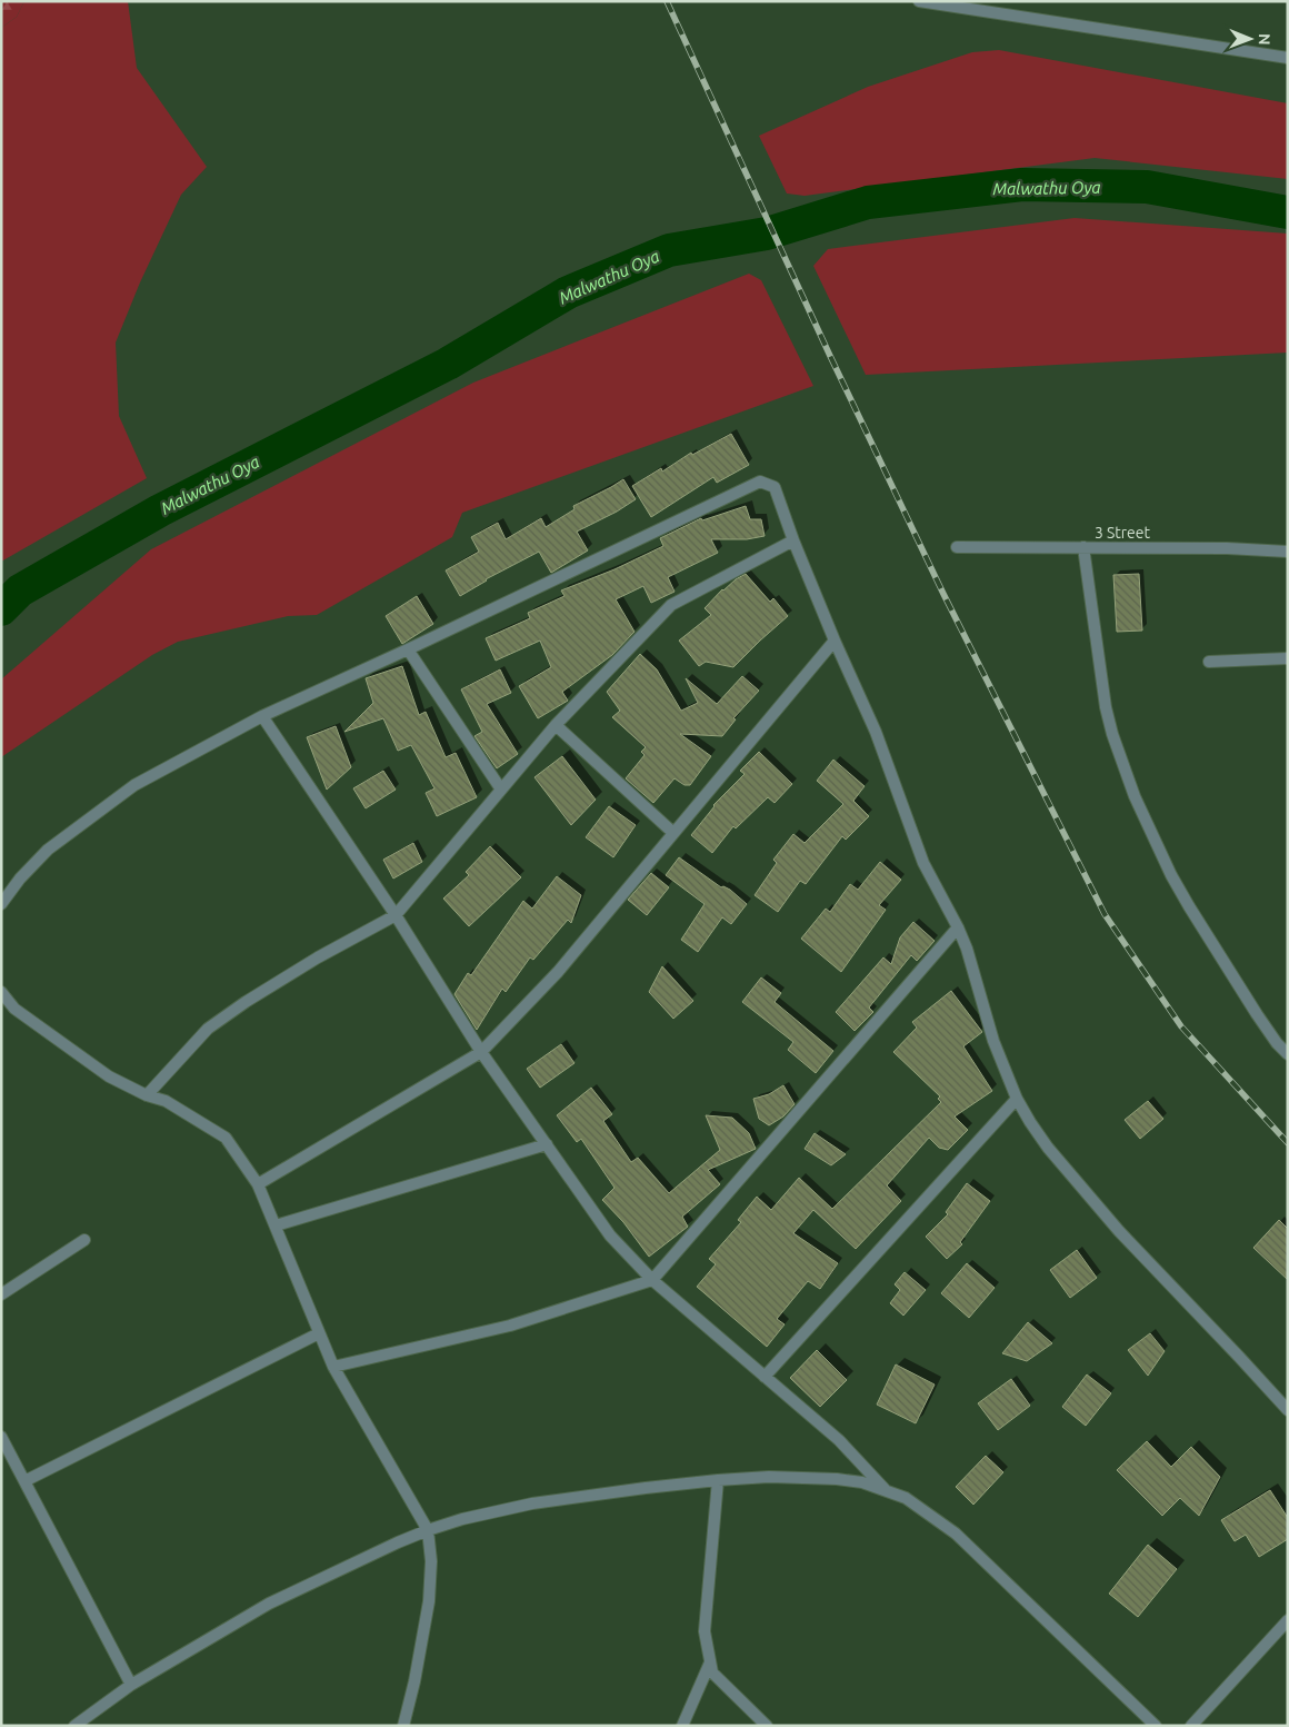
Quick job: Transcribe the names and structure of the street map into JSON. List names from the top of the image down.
{
  "streets": {
    "street": ["3 Street"]
  },
  "water": ["Malwathu Oya"],
  "north": "right"
}
